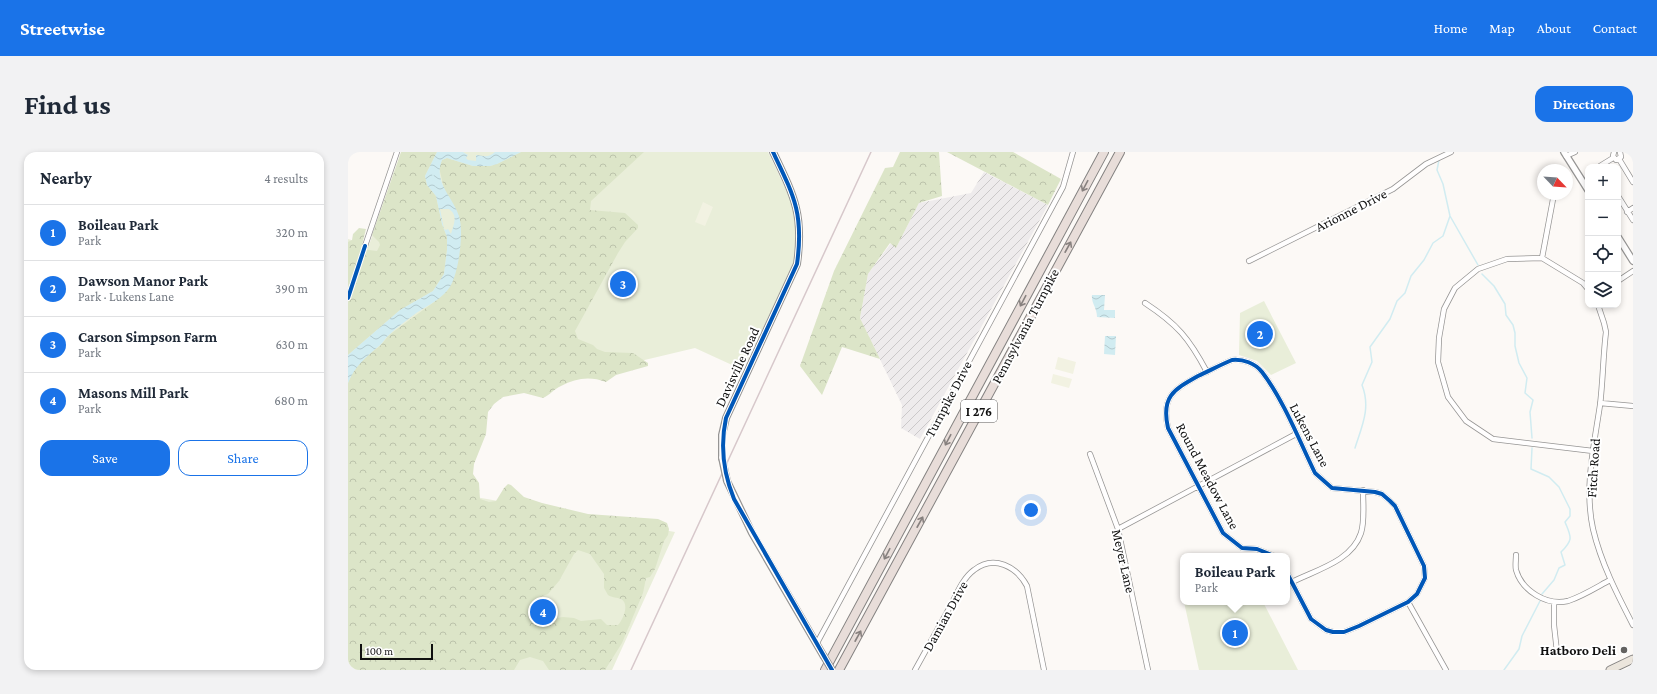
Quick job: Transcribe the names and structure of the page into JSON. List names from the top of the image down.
{
  "streets": {
    "highway": ["Pennsylvania Turnpike", "I 276"],
    "street": [
      "Arionne Drive",
      "Davisville Road",
      "Turnpike Drive",
      "Lukens Lane",
      "Fitch Road",
      "Round Meadow Lane",
      "Meyer Lane",
      "Damian Drive"
    ]
  },
  "crossings": [
    ["Davisville Road", "Turnpike Drive"],
    ["Lukens Lane", "Round Meadow Lane"]
  ],
  "places": ["Hatboro Deli"],
  "scale_bar": "100 m",
  "north": "bottom right",
  "page": {
    "header": "Streetwise",
    "nav": [
      "Home",
      "Map",
      "About",
      "Contact"
    ],
    "buttons": [
      "Directions",
      ["Save", "Share"]
    ],
    "title": "Find us",
    "heading": ["Nearby", "4 results"],
    "map_buttons": ["+", "−"],
    "list": [
      {
        "mark": "1",
        "name": "Boileau Park",
        "note": "Park",
        "value": "320 m"
      },
      {
        "mark": "2",
        "name": "Dawson Manor Park",
        "note": "Park · Lukens Lane",
        "value": "390 m"
      },
      {
        "mark": "3",
        "name": "Carson Simpson Farm",
        "note": "Park",
        "value": "630 m"
      },
      {
        "mark": "4",
        "name": "Masons Mill Park",
        "note": "Park",
        "value": "680 m"
      }
    ],
    "pins": [
      "3",
      "2",
      "4",
      "1"
    ],
    "popup": ["Boileau Park", "Park"],
    "scale": "100 m"
  }
}
